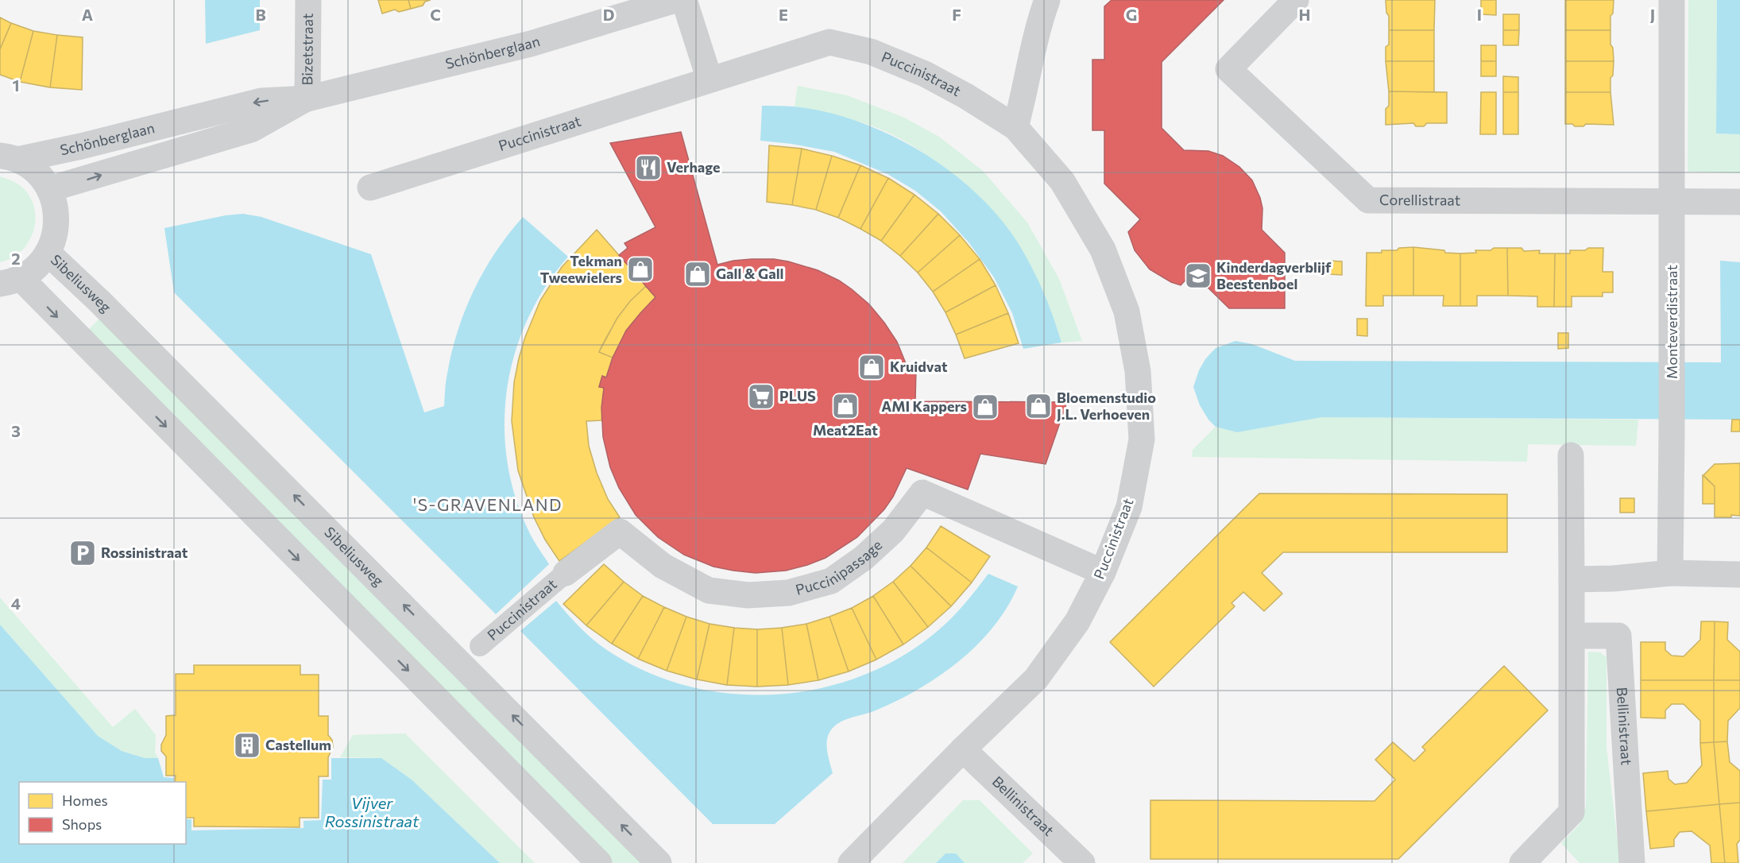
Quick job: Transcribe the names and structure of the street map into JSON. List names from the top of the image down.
{
  "streets": {
    "street": [
      "Bizetstraat",
      "Schönberglaan",
      "Puccinistraat",
      "Corellistraat",
      "Sibeliusweg",
      "Monteverdistraat",
      "Puccinipassage",
      "Bellinistraat"
    ]
  },
  "crossings": [
    ["Bizetstraat", "Schönberglaan"],
    ["Puccinistraat", "Puccinipassage"],
    ["Puccinistraat", "Bellinistraat"],
    ["Corellistraat", "Monteverdistraat"]
  ],
  "districts": ["'S-GRAVENLAND"],
  "water": ["Vijver Rossinistraat"],
  "places": {
    "restaurant": ["Verhage"],
    "shop": [
      "Tekman Tweewielers",
      "Gall & Gall",
      "Kruidvat",
      "Meat2Eat",
      "Bloemenstudio J.L. Verhoeven",
      "AMI Kappers"
    ],
    "school or university": ["Kinderdagverblijf Beestenboel"],
    "supermarket": ["PLUS"],
    "parking": ["Rossinistraat"],
    "building": ["Castellum"]
  },
  "legend": ["Homes", "Shops"],
  "grid": {
    "columns": [
      "A",
      "B",
      "C",
      "D",
      "E",
      "F",
      "G",
      "H",
      "I",
      "J"
    ],
    "rows": [
      "1",
      "2",
      "3",
      "4"
    ]
  }
}
